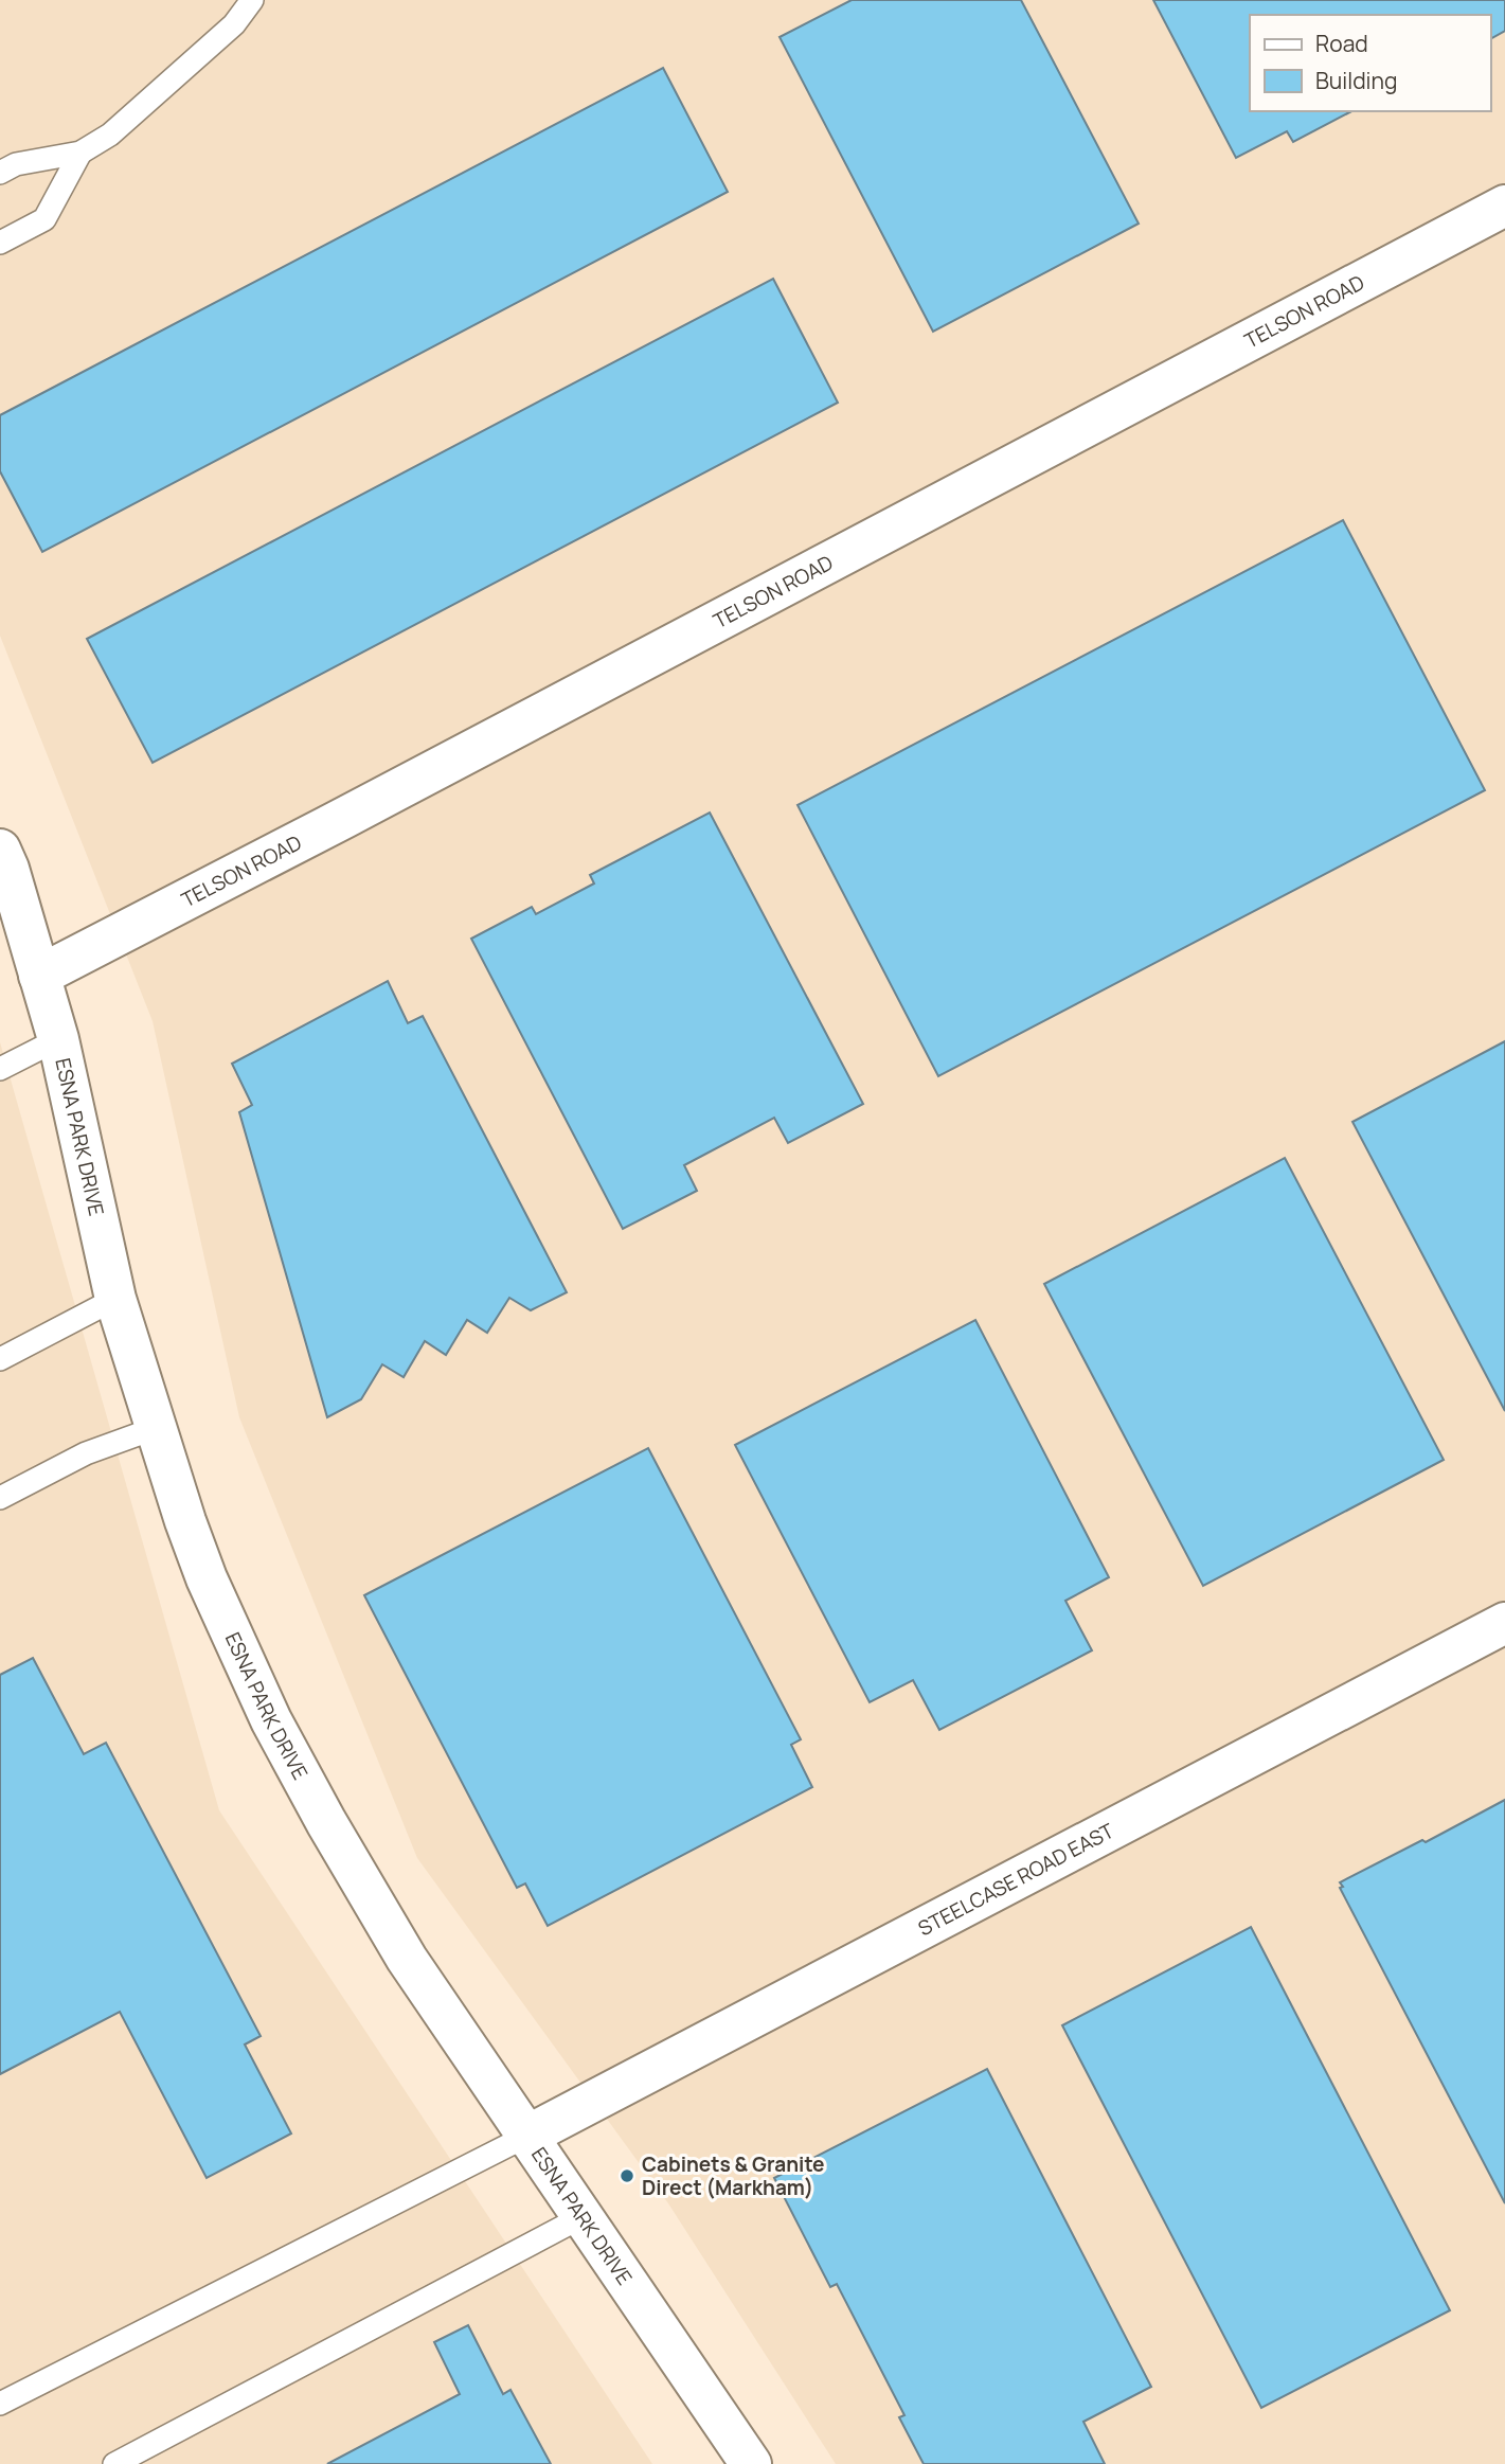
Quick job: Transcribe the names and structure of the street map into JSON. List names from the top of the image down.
{
  "streets": {
    "street": ["TELSON ROAD", "ESNA PARK DRIVE", "STEELCASE ROAD EAST"]
  },
  "crossings": [
    ["TELSON ROAD", "ESNA PARK DRIVE"],
    ["ESNA PARK DRIVE", "STEELCASE ROAD EAST"]
  ],
  "places": ["Cabinets & Granite Direct (Markham)"],
  "legend": ["Road", "Building"]
}
